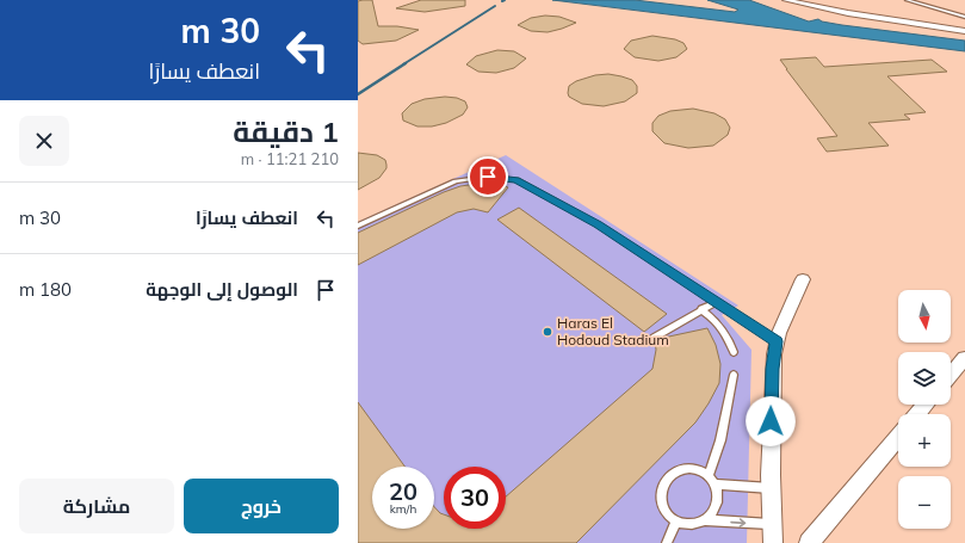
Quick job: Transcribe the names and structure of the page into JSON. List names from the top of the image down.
{
  "places": ["Haras El Hodoud Stadium"],
  "north": "bottom",
  "page": {
    "turn": ["30 m", "انعطف يسارًا"],
    "heading": ["1 دقيقة", "210 m · 11:21"],
    "list": [
      {
        "name": "انعطف يسارًا",
        "value": "30 m"
      },
      {
        "name": "الوصول إلى الوجهة",
        "value": "180 m"
      }
    ],
    "map_buttons": ["+", "−"],
    "speed": "20 km/h",
    "limit": "30",
    "buttons": ["خروج", "مشاركة"]
  }
}
